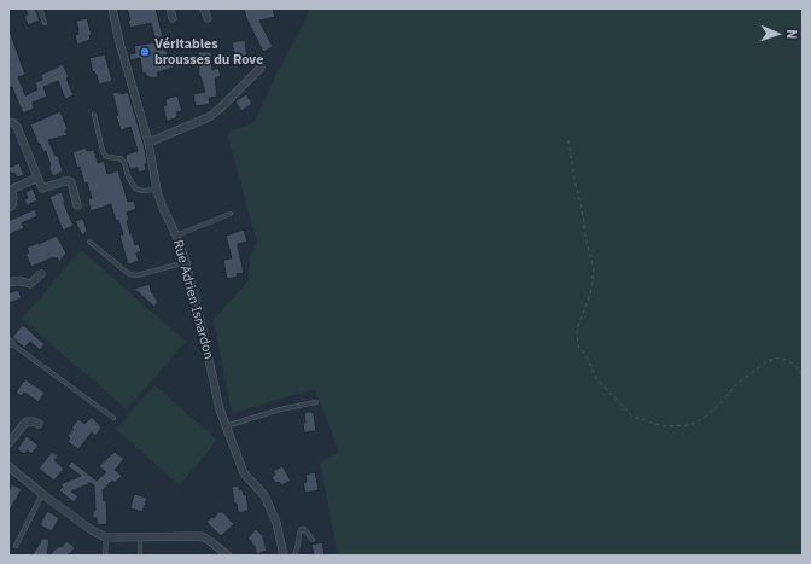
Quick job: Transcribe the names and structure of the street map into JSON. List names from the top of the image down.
{
  "streets": {
    "street": ["Rue Adrien Isnardon"]
  },
  "places": ["Véritables brousses du Rove"],
  "north": "right"
}
